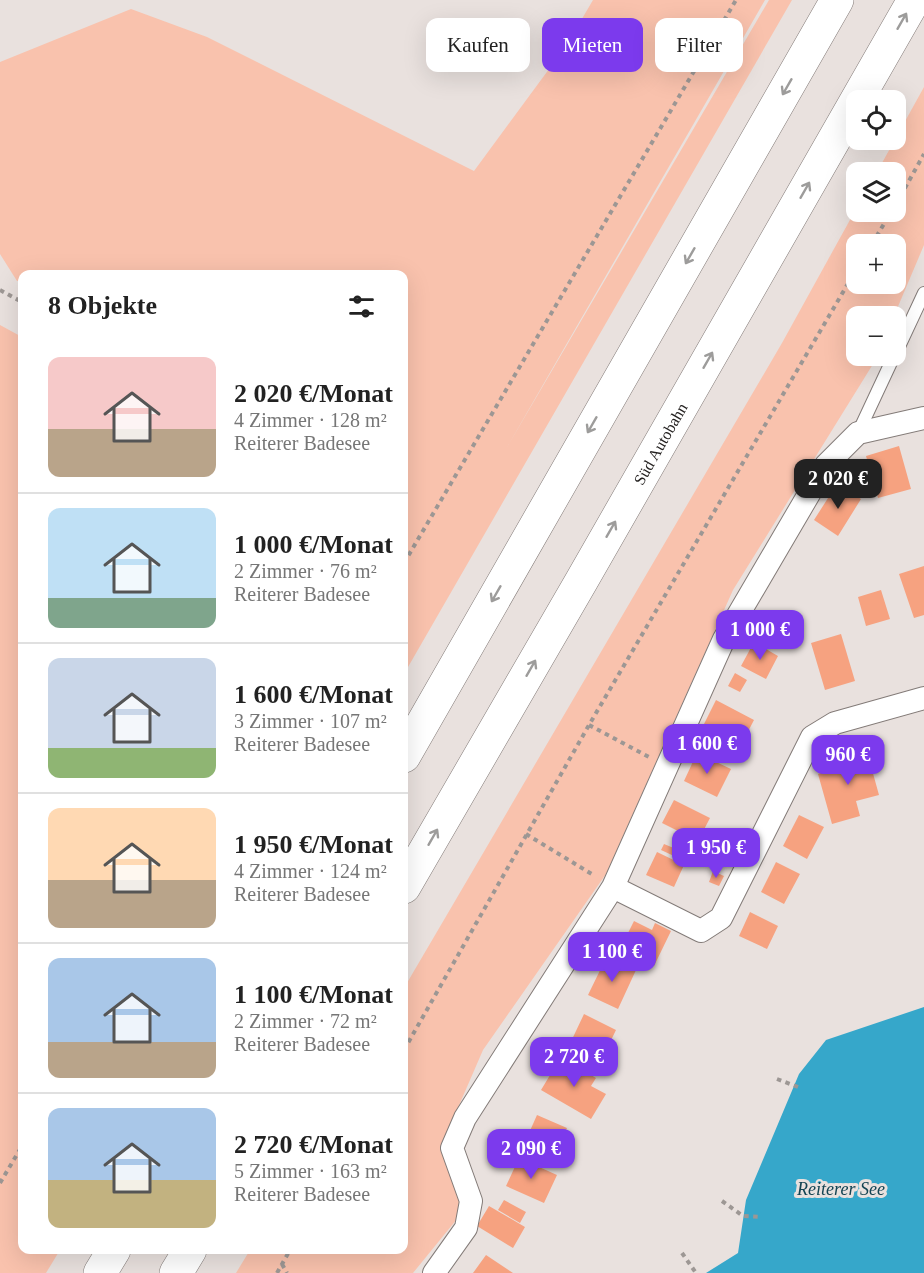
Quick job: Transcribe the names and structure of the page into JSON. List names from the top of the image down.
{
  "streets": {
    "highway": ["Süd Autobahn"]
  },
  "water": ["Reiterer See"],
  "page": {
    "chip": ["Kaufen", "Mieten", "Filter"],
    "map_buttons": ["+", "−"],
    "heading": "8 Objekte",
    "list": [
      {
        "name": "2 020 €/Monat",
        "note": "4 Zimmer · 128 m² · Reiterer Badesee"
      },
      {
        "name": "1 000 €/Monat",
        "note": "2 Zimmer · 76 m² · Reiterer Badesee"
      },
      {
        "name": "1 600 €/Monat",
        "note": "3 Zimmer · 107 m² · Reiterer Badesee"
      },
      {
        "name": "1 950 €/Monat",
        "note": "4 Zimmer · 124 m² · Reiterer Badesee"
      },
      {
        "name": "1 100 €/Monat",
        "note": "2 Zimmer · 72 m² · Reiterer Badesee"
      },
      {
        "name": "2 720 €/Monat",
        "note": "5 Zimmer · 163 m² · Reiterer Badesee"
      }
    ],
    "price": [
      "2 020 €",
      "1 000 €",
      "1 600 €",
      "960 €",
      "1 950 €",
      "1 100 €",
      "2 720 €",
      "2 090 €"
    ]
  }
}
